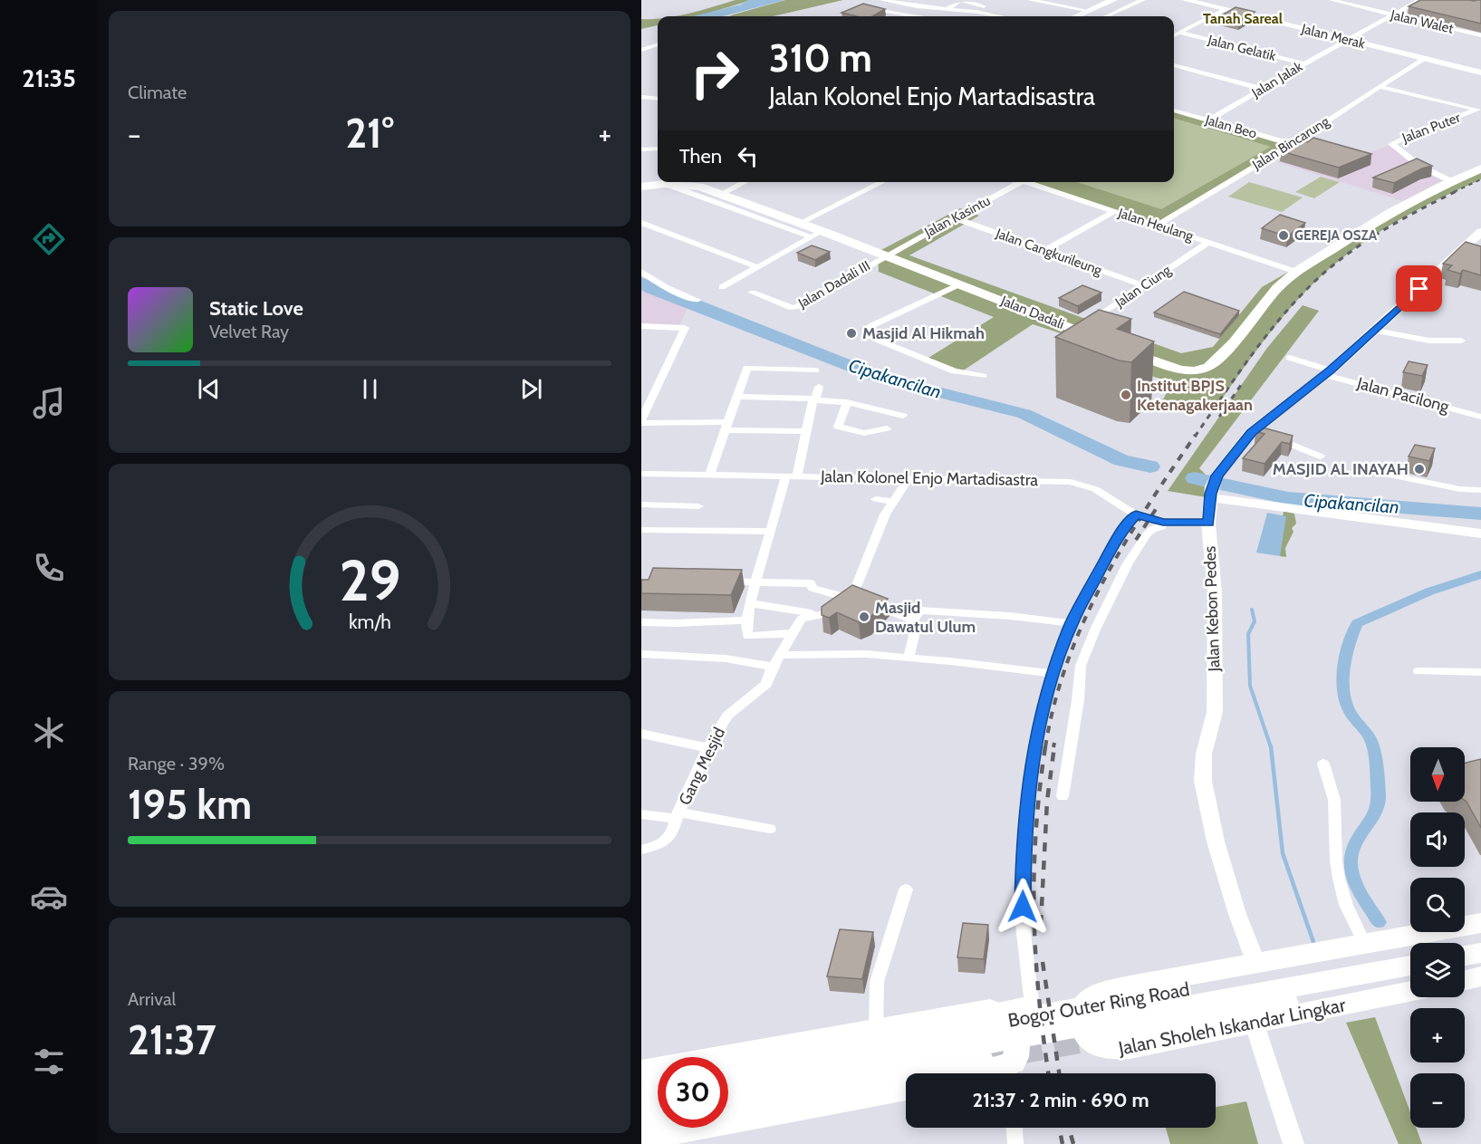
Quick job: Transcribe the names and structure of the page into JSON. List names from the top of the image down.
{
  "streets": {
    "highway": ["Bogor Outer Ring Road", "Jalan Sholeh Iskandar Lingkar"],
    "main road": ["Jalan Merak", "Jalan Dadali", "Jalan Kebon Pedes"],
    "street": [
      "Jalan Walet",
      "Jalan Gelatik",
      "Jalan Jalak",
      "Jalan Beo",
      "Jalan Puter",
      "Jalan Bincarung",
      "Jalan Kasintu",
      "Jalan Heulang",
      "Jalan Cangkurileung",
      "Jalan Dadali III",
      "Jalan Ciung",
      "Jalan Pacilong",
      "Jalan Kolonel Enjo Martadisastra",
      "Gang Mesjid"
    ]
  },
  "crossings": [
    ["Jalan Walet", "Jalan Jalak"],
    ["Jalan Merak", "Jalan Jalak"],
    ["Jalan Merak", "Jalan Bincarung"],
    ["Jalan Gelatik", "Jalan Jalak"],
    ["Jalan Jalak", "Jalan Beo"],
    ["Jalan Beo", "Jalan Bincarung"],
    ["Jalan Bincarung", "Jalan Heulang"],
    ["Jalan Kasintu", "Jalan Cangkurileung"],
    ["Jalan Kasintu", "Jalan Dadali III"],
    ["Jalan Kasintu", "Jalan Dadali"],
    ["Jalan Heulang", "Jalan Ciung"],
    ["Jalan Cangkurileung", "Jalan Ciung"],
    ["Jalan Dadali III", "Jalan Dadali"],
    ["Jalan Ciung", "Jalan Dadali"],
    ["Jalan Kolonel Enjo Martadisastra", "Jalan Kebon Pedes"],
    ["Jalan Kebon Pedes", "Jalan Sholeh Iskandar Lingkar"]
  ],
  "districts": ["Tanah Sareal"],
  "water": ["Cipakancilan"],
  "places": [
    "GEREJA OSZA",
    "Masjid Al Hikmah",
    "Institut BPJS Ketenagakerjaan",
    "MASJID AL INAYAH",
    "Masjid Dawatul Ulum"
  ],
  "north": "bottom",
  "page": {
    "tabs": "21:35",
    "tile": [
      "Climate",
      ["Range · 39%", "195 km"],
      ["Arrival", "21:37"]
    ],
    "turn": ["310 m", "Jalan Kolonel Enjo Martadisastra"],
    "heat": ["−", "21°", "+"],
    "then": "Then",
    "song": ["Static Love", "Velvet Ray"],
    "map_buttons": ["+", "−"],
    "limit": "30",
    "trip": "21:37 · 2 min · 690 m",
    "gauge": ["29", "km/h"]
  }
}
